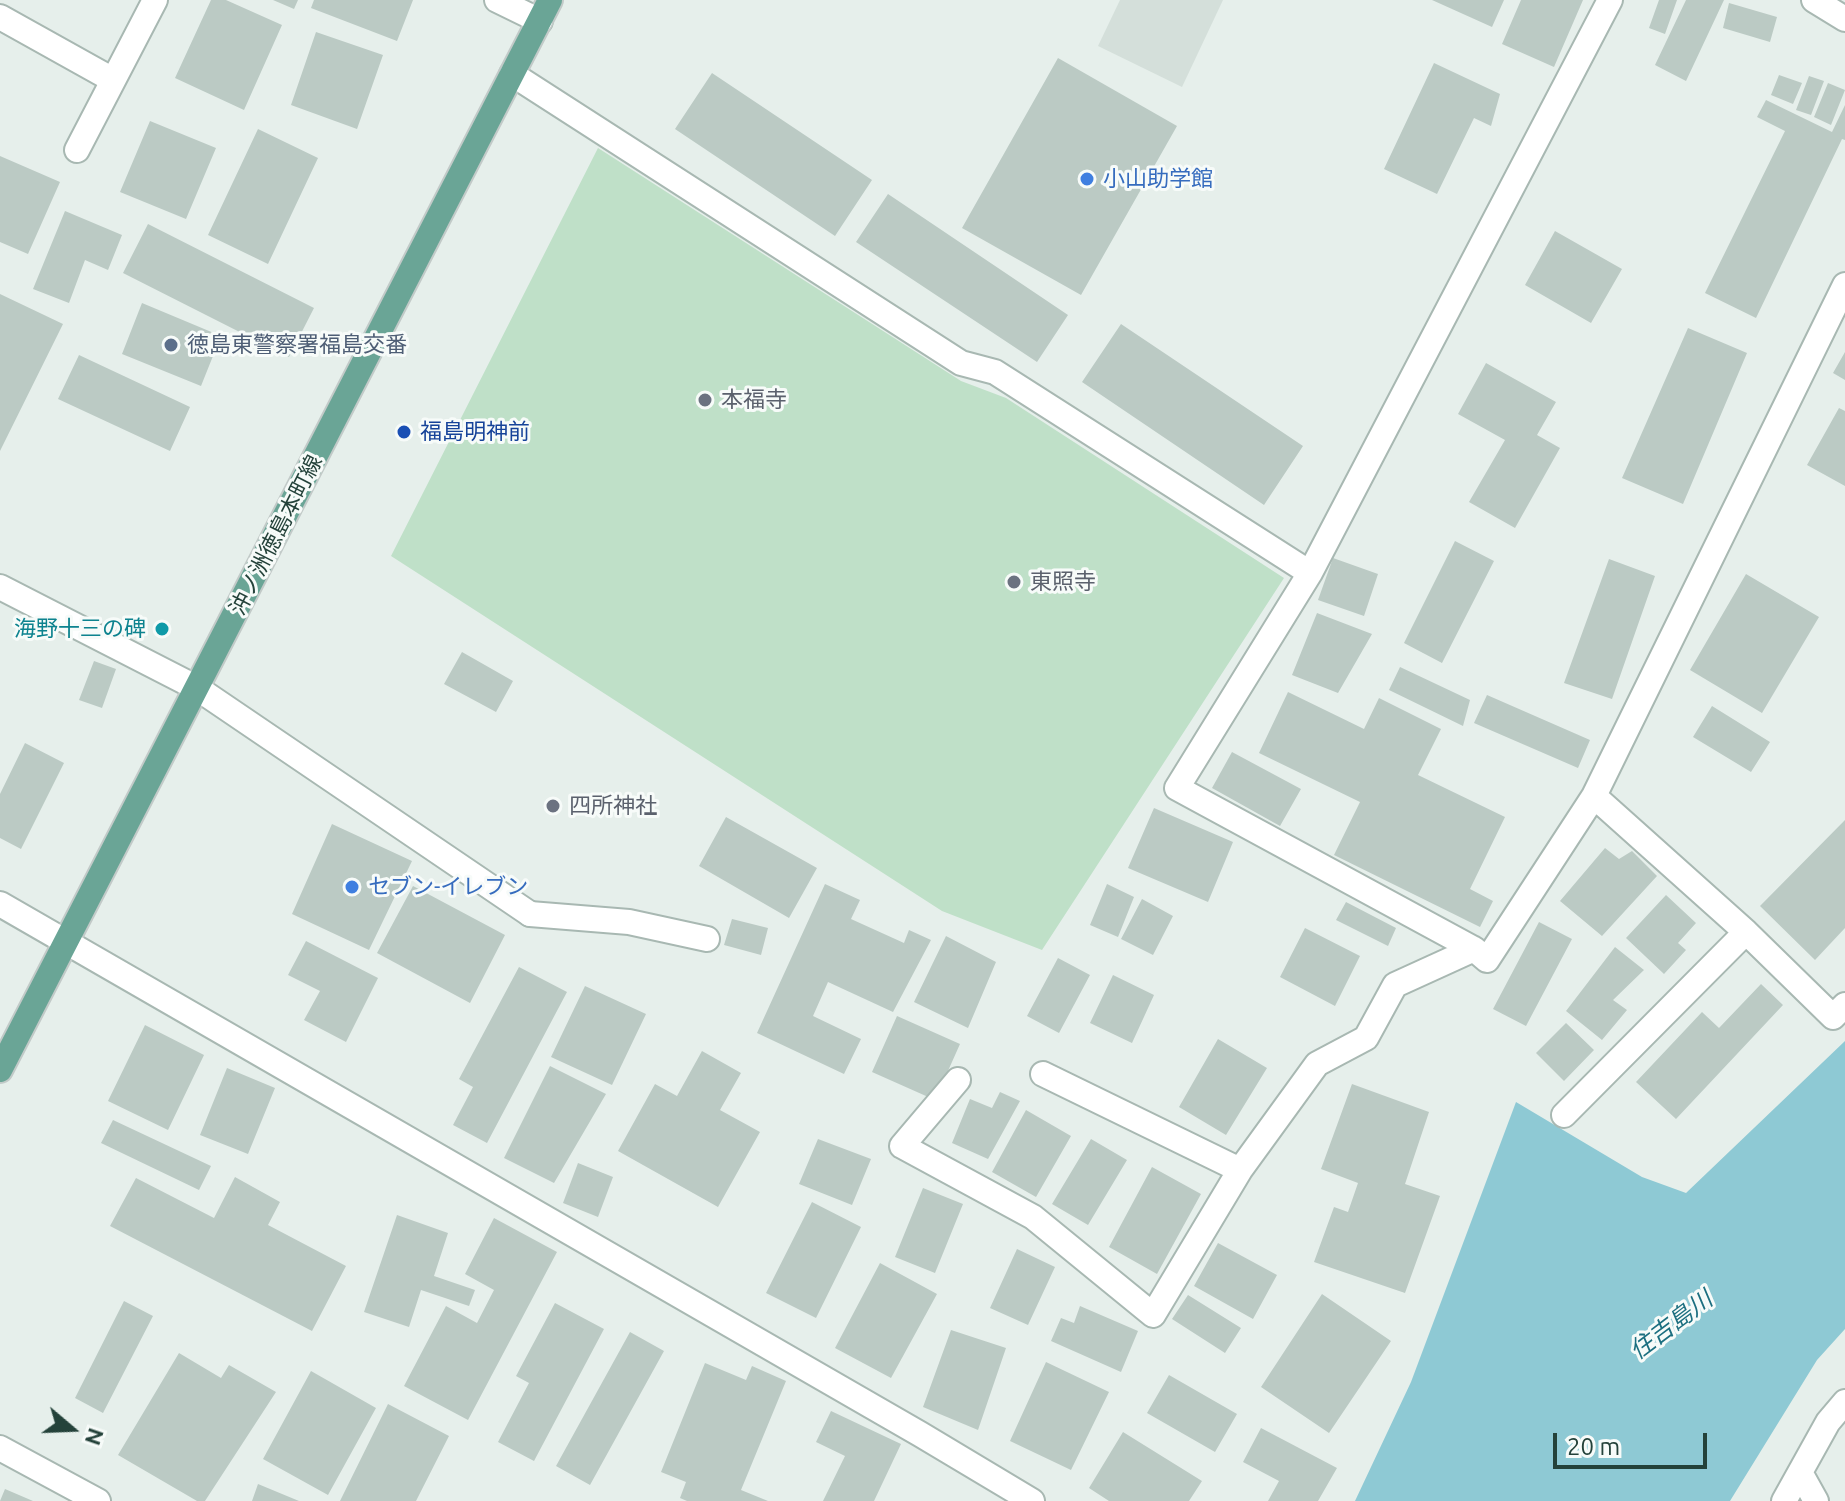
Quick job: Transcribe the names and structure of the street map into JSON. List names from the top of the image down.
{
  "streets": {
    "main road": ["沖ノ洲徳島本町線"]
  },
  "water": ["住吉島川"],
  "places": [
    "小山助学館",
    "徳島東警察署福島交番",
    "本福寺",
    "福島明神前",
    "東照寺",
    "海野十三の碑",
    "四所神社",
    "セブン-イレブン"
  ],
  "scale_bar": "20 m",
  "north": "right"
}
